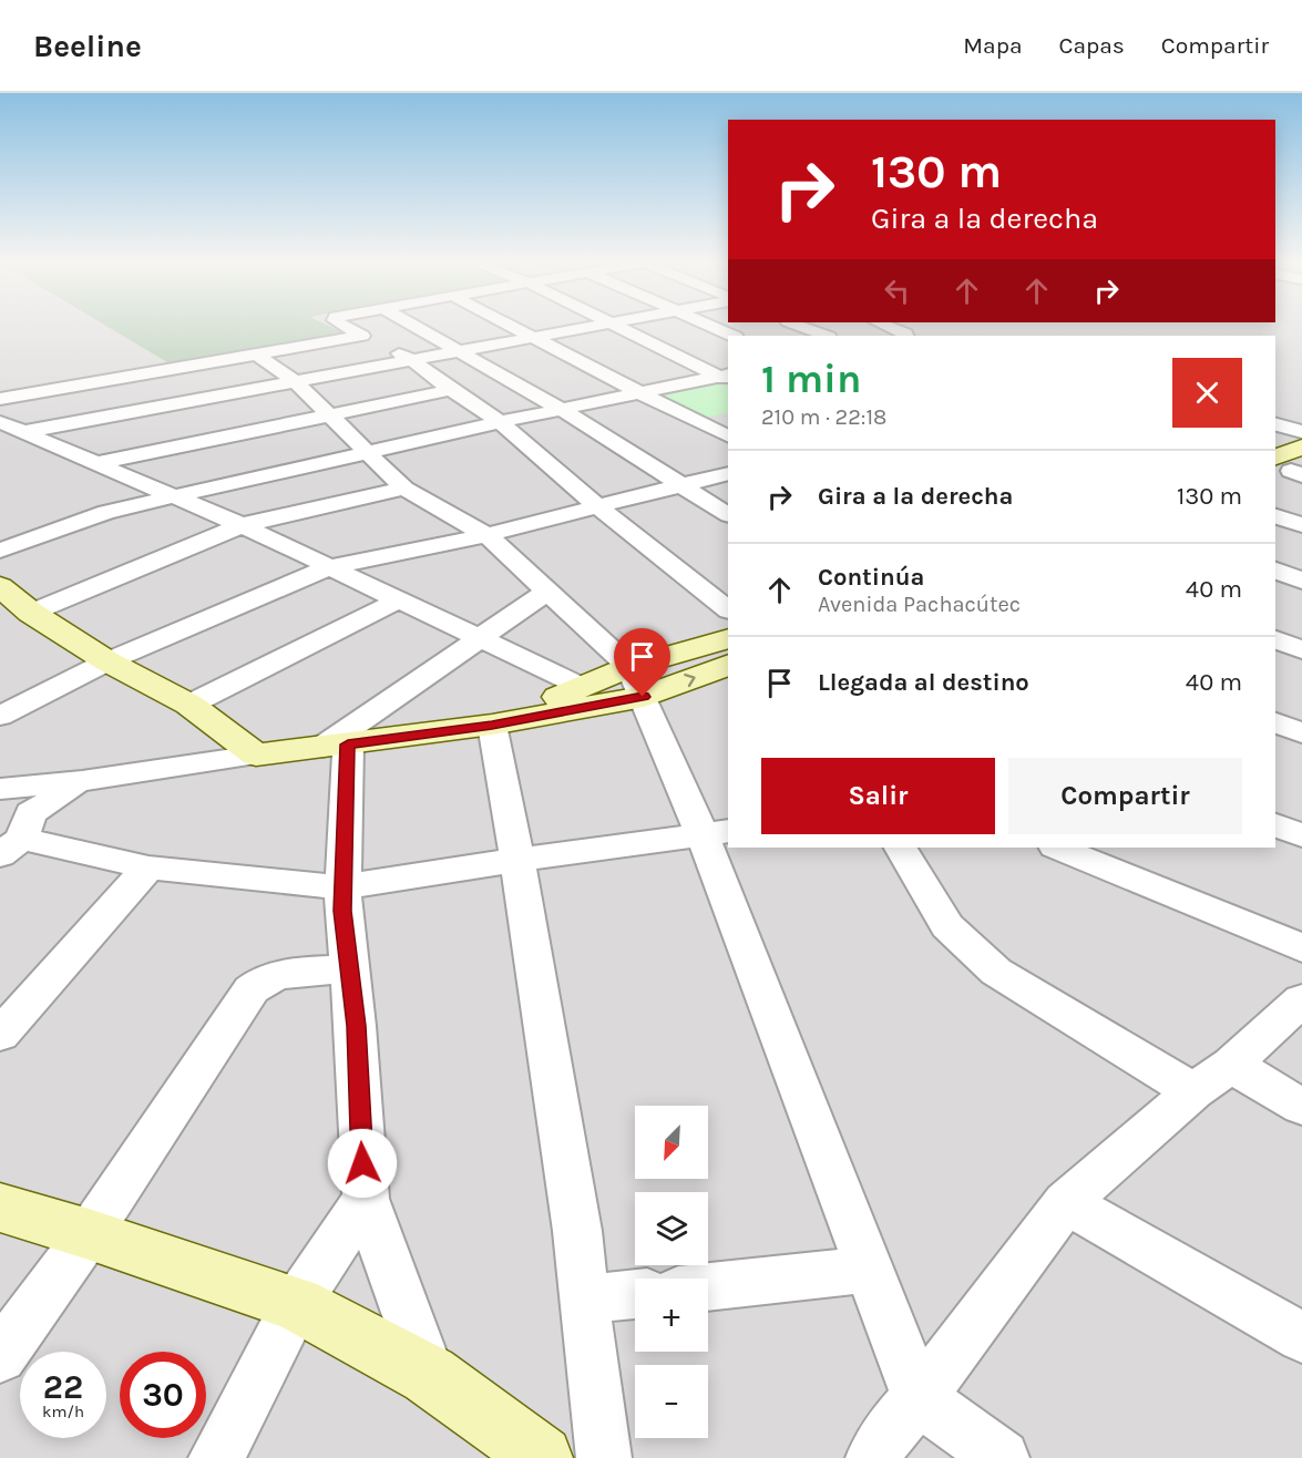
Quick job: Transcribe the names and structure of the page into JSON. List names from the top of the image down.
{
  "north": "bottom left",
  "page": {
    "header": "Beeline",
    "nav": ["Mapa", "Capas", "Compartir"],
    "turn": ["130 m", "Gira a la derecha"],
    "heading": ["1 min", "210 m · 22:18"],
    "list": [
      {
        "name": "Gira a la derecha",
        "value": "130 m"
      },
      {
        "name": "Continúa",
        "note": "Avenida Pachacútec",
        "value": "40 m"
      },
      {
        "name": "Llegada al destino",
        "value": "40 m"
      }
    ],
    "buttons": ["Salir", "Compartir"],
    "map_buttons": ["+", "−"],
    "speed": "22 km/h",
    "limit": "30"
  }
}
